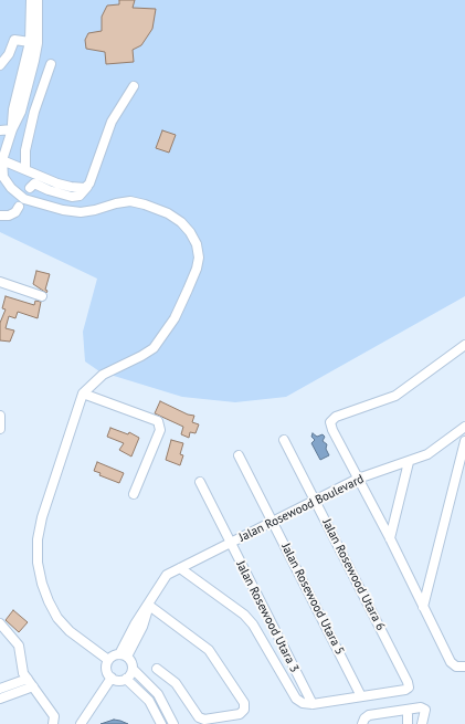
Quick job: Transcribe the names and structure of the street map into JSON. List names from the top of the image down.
{
  "streets": {
    "street": [
      "Jalan Rosewood Boulevard",
      "Jalan Rosewood Utara 6",
      "Jalan Rosewood Utara 5",
      "Jalan Rosewood Utara 3"
    ]
  },
  "crossings": [
    ["Jalan Rosewood Boulevard", "Jalan Rosewood Utara 6"],
    ["Jalan Rosewood Boulevard", "Jalan Rosewood Utara 5"],
    ["Jalan Rosewood Boulevard", "Jalan Rosewood Utara 3"],
    ["Jalan Rosewood Utara 6", "Jalan Rosewood Utara 5"]
  ]
}
